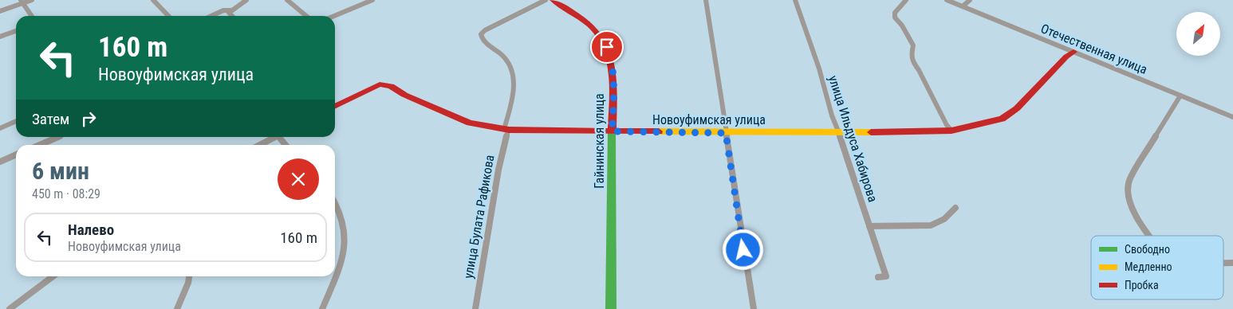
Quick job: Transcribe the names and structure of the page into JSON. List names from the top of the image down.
{
  "streets": {
    "street": [
      "Отечественная улица",
      "Новоуфимская улица",
      "улица Ильдуса Хабирова",
      "Гайнинская улица",
      "улица Булата Рафикова"
    ]
  },
  "crossings": [
    ["Отечественная улица", "Новоуфимская улица"],
    ["Новоуфимская улица", "улица Ильдуса Хабирова"],
    ["Новоуфимская улица", "Гайнинская улица"],
    ["Новоуфимская улица", "улица Булата Рафикова"]
  ],
  "legend": ["Свободно", "Медленно", "Пробка"],
  "north": "top right",
  "page": {
    "turn": ["160 m", "Новоуфимская улица"],
    "then": "Затем",
    "heading": ["6 мин", "450 m · 08:29"],
    "list": [
      {
        "name": "Налево",
        "note": "Новоуфимская улица",
        "value": "160 m"
      }
    ]
  }
}
